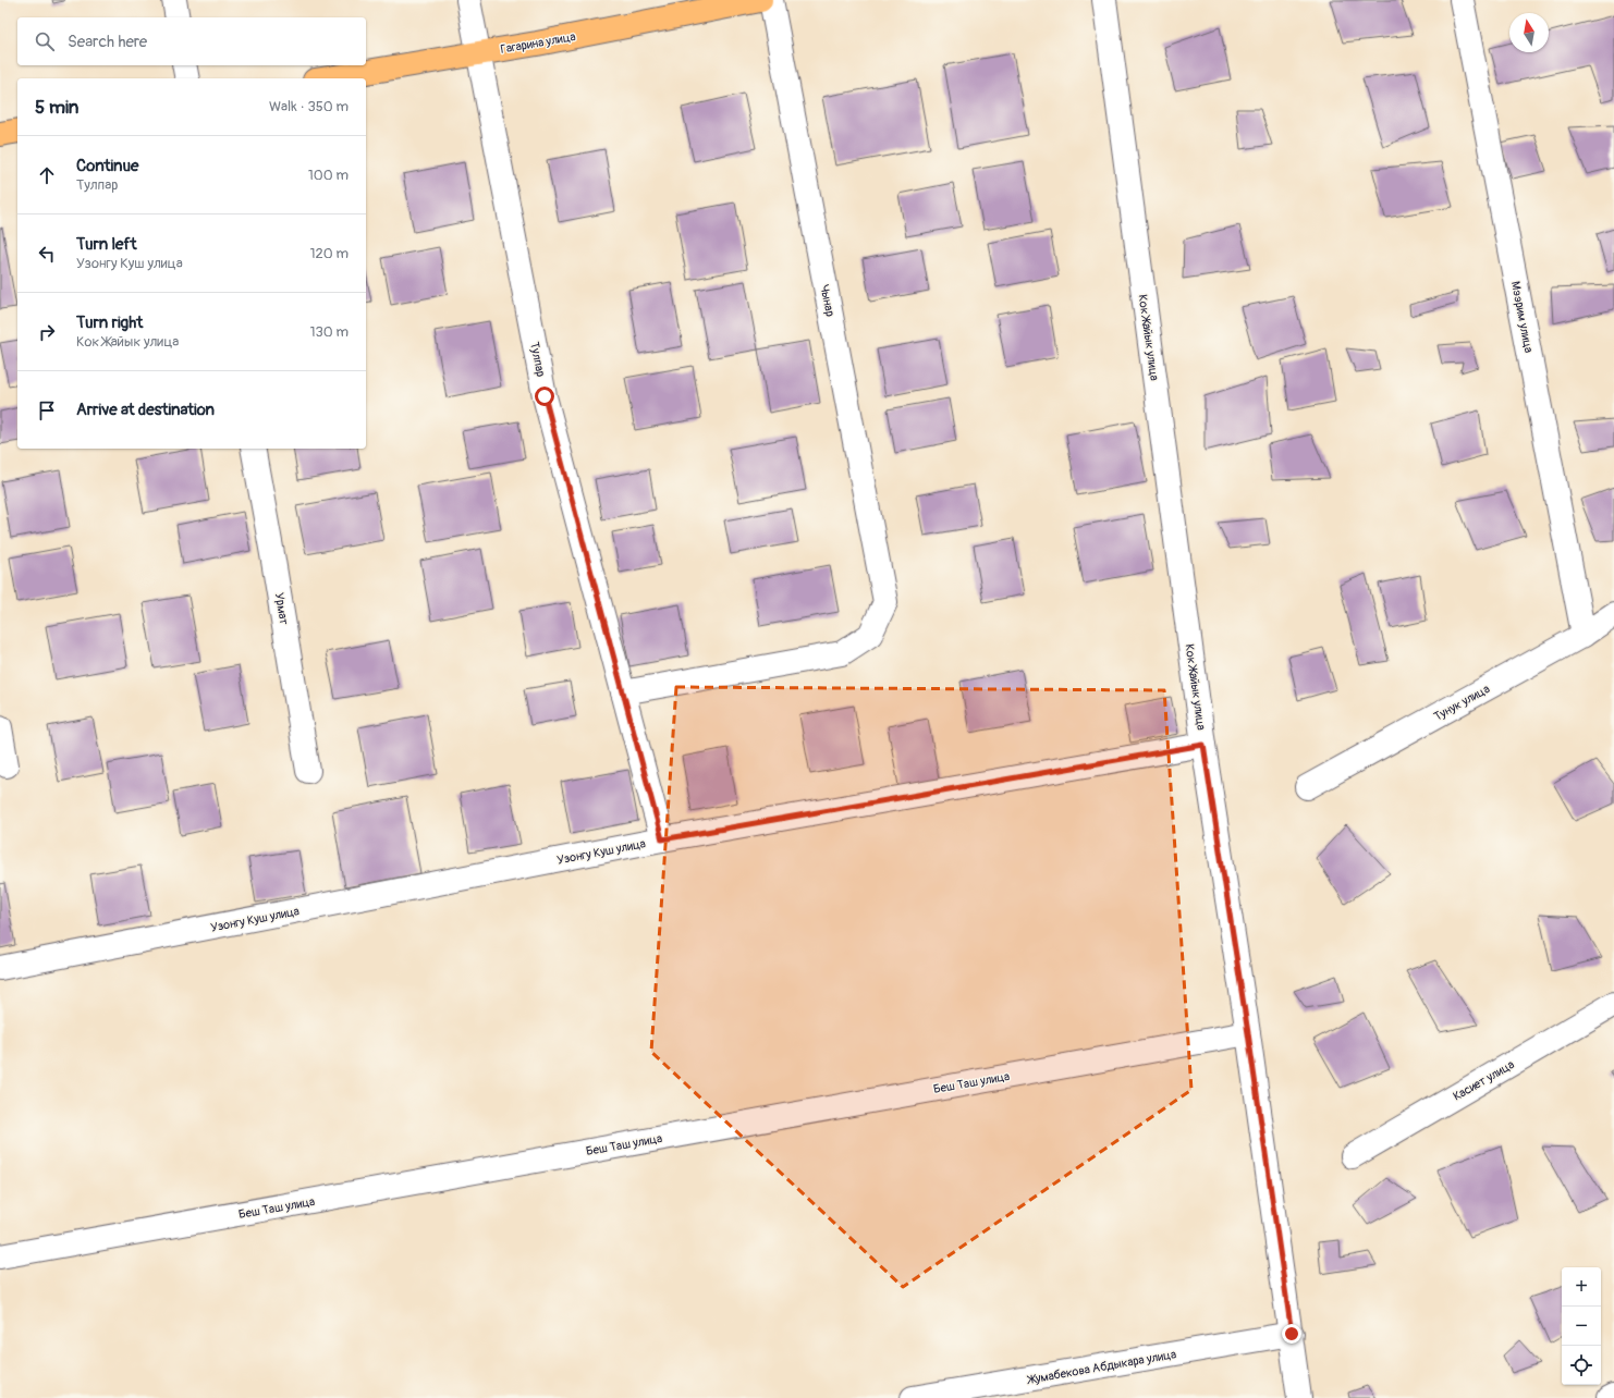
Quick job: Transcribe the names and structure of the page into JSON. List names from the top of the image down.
{
  "streets": {
    "main road": ["Гагарина улица"],
    "street": [
      "Чынар",
      "Мээрим улица",
      "Кок Жайык улица",
      "Тулпар",
      "Урмат",
      "Тунук улица",
      "Узонгу Куш улица",
      "Касиет улица",
      "Беш Таш улица",
      "Жумабекова Абдыкара улица"
    ]
  },
  "crossings": [
    ["Гагарина улица", "Тулпар"],
    ["Чынар", "Тулпар"],
    ["Мээрим улица", "Тунук улица"],
    ["Кок Жайык улица", "Узонгу Куш улица"],
    ["Кок Жайык улица", "Беш Таш улица"],
    ["Кок Жайык улица", "Жумабекова Абдыкара улица"],
    ["Тулпар", "Узонгу Куш улица"]
  ],
  "north": "top",
  "page": {
    "search": "Search here",
    "heading": ["5 min", "Walk · 350 m"],
    "list": [
      ["Continue", "Тулпар", "100 m"],
      ["Turn left", "Узонгу Куш улица", "120 m"],
      ["Turn right", "Кок Жайык улица", "130 m"],
      "Arrive at destination"
    ],
    "map_buttons": ["+", "−"]
  }
}
